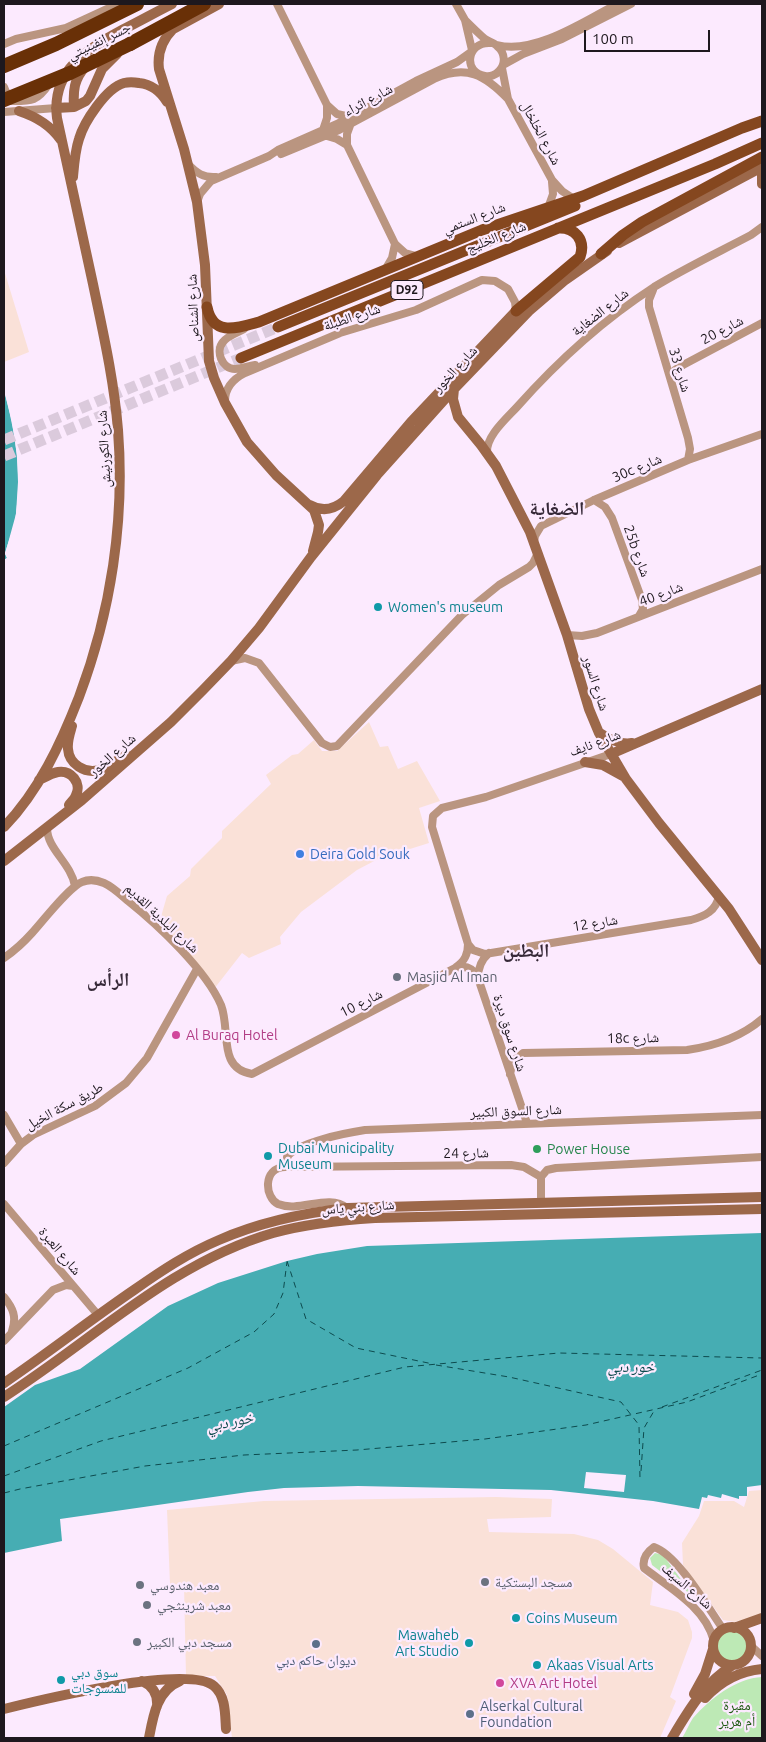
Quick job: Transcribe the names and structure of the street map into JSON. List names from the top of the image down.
{
  "streets": {
    "highway": ["جسر إنفينيتي"],
    "main road": [
      "شارع الستمي",
      "شارع الخليج",
      "D92",
      "شارع الشناص",
      "شارع الخور",
      "شارع الكورنيش",
      "شارع السور",
      "شارع نايف",
      "شارع بني ياس"
    ],
    "street": [
      "شارع اثراء",
      "شارع الخلخال",
      "شارع الضغاية",
      "شارع الطبلة",
      "شارع 20",
      "شارع 33",
      "30c شارع",
      "25b شارع",
      "شارع 40",
      "شارع البلدية القديم",
      "شارع 12",
      "شارع 10",
      "شارع سوق ديرة",
      "18c شارع",
      "طريق سكة الخيل",
      "شارع السوق الكبير",
      "شارع 24",
      "شارع العبرة",
      "شارع السيف"
    ]
  },
  "crossings": [
    ["شارع اثراء", "شارع الخلخال"],
    ["شارع اثراء", "شارع الشناص"],
    ["شارع الخلخال", "شارع الستمي"],
    ["شارع الستمي", "شارع الخليج"],
    ["شارع الستمي", "شارع الشناص"],
    ["شارع الشناص", "شارع الطبلة"],
    ["شارع الشناص", "شارع الخور"],
    ["شارع الضغاية", "شارع 33"],
    ["شارع الضغاية", "شارع السور"],
    ["شارع الطبلة", "شارع الخور"],
    ["شارع 20", "شارع 33"],
    ["شارع الخور", "شارع السور"],
    ["شارع 33", "30c شارع"],
    ["30c شارع", "25b شارع"],
    ["30c شارع", "شارع السور"],
    ["25b شارع", "شارع 40"],
    ["شارع 40", "شارع السور"],
    ["شارع السور", "شارع نايف"],
    ["شارع السور", "شارع 12"],
    ["شارع البلدية القديم", "شارع 10"],
    ["شارع البلدية القديم", "طريق سكة الخيل"],
    ["شارع سوق ديرة", "18c شارع"],
    ["شارع سوق ديرة", "شارع السوق الكبير"],
    ["شارع السوق الكبير", "شارع 24"],
    ["شارع 24", "شارع بني ياس"],
    ["شارع بني ياس", "شارع العبرة"]
  ],
  "districts": ["الضغاية", "البطين", "الرأس"],
  "water": ["خور دبي"],
  "parks": ["مقبرة أم هرير"],
  "places": [
    "Women's museum",
    "Deira Gold Souk",
    "Masjid Al Iman",
    "Al Buraq Hotel",
    "Power House",
    "Dubai Municipality Museum",
    "مسجد البستكية",
    "معبد هندوسي",
    "معبد شرينثجي",
    "Coins Museum",
    "مسجد دبي الكبير",
    "Mawaheb Art Studio",
    "ديوان حاكم دبي",
    "Akaas Visual Arts",
    "سوق دبي للمنسوجات",
    "XVA Art Hotel",
    "Alserkal Cultural Foundation"
  ],
  "scale_bar": "100 m"
}
